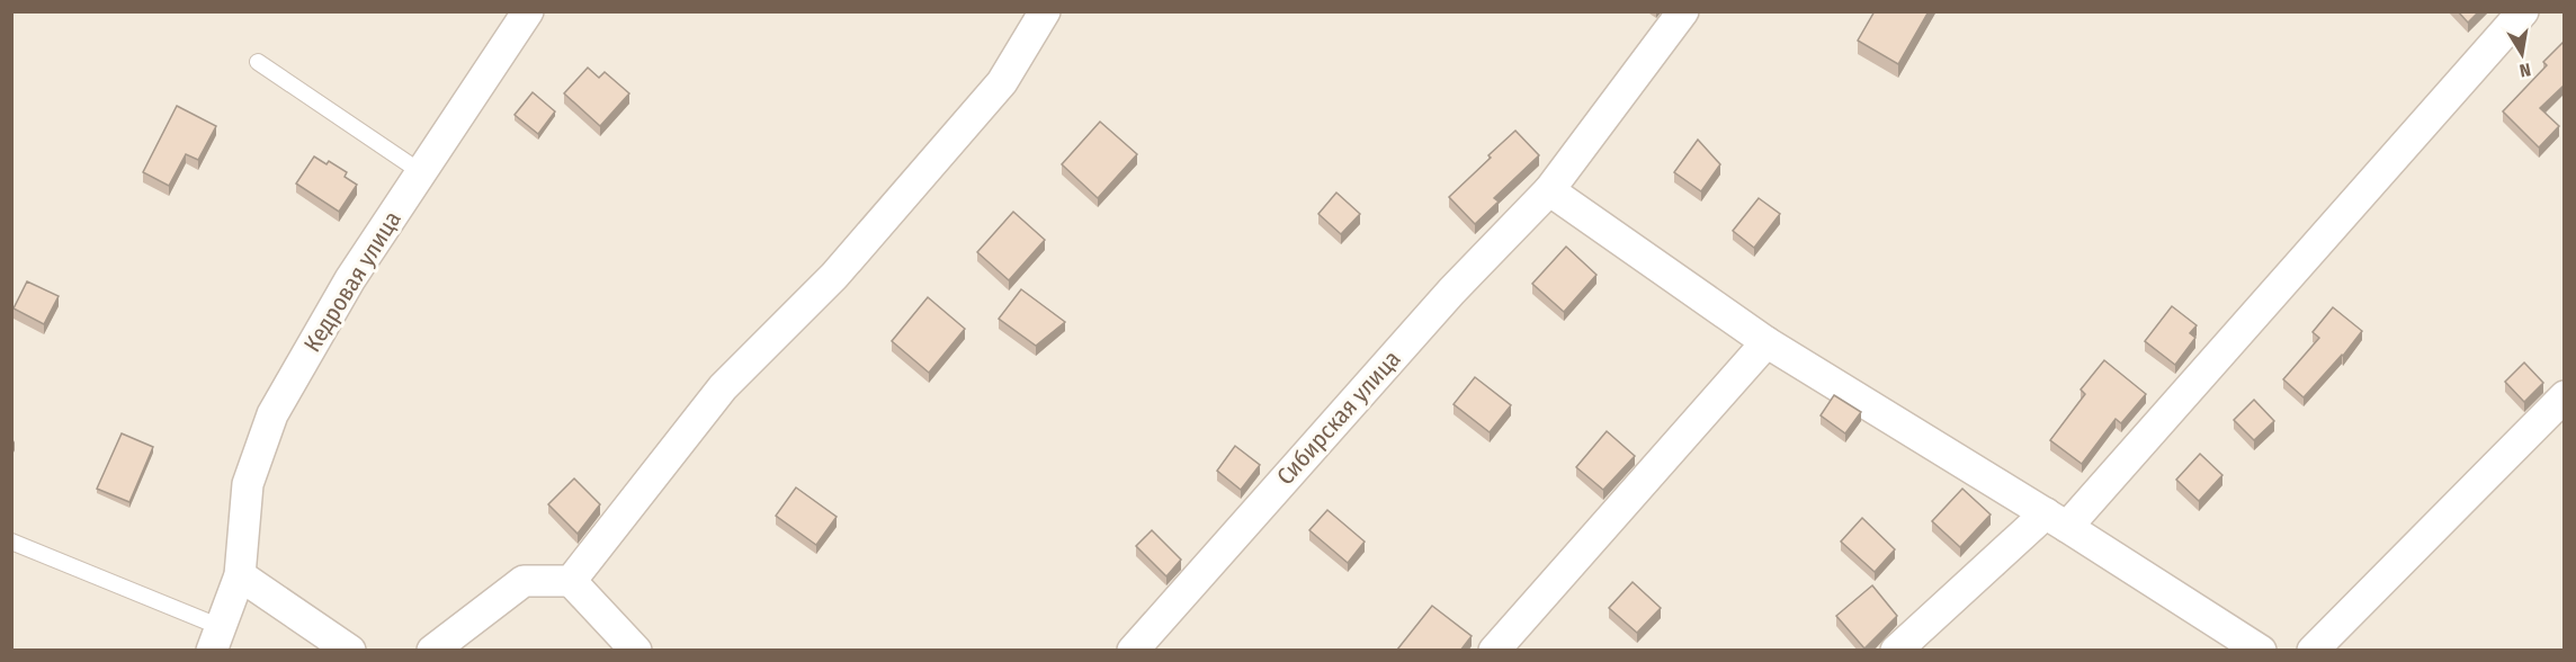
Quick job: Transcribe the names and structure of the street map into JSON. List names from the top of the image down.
{
  "streets": {
    "street": ["Кедровая улица", "Сибирская улица"]
  },
  "north": "bottom"
}
